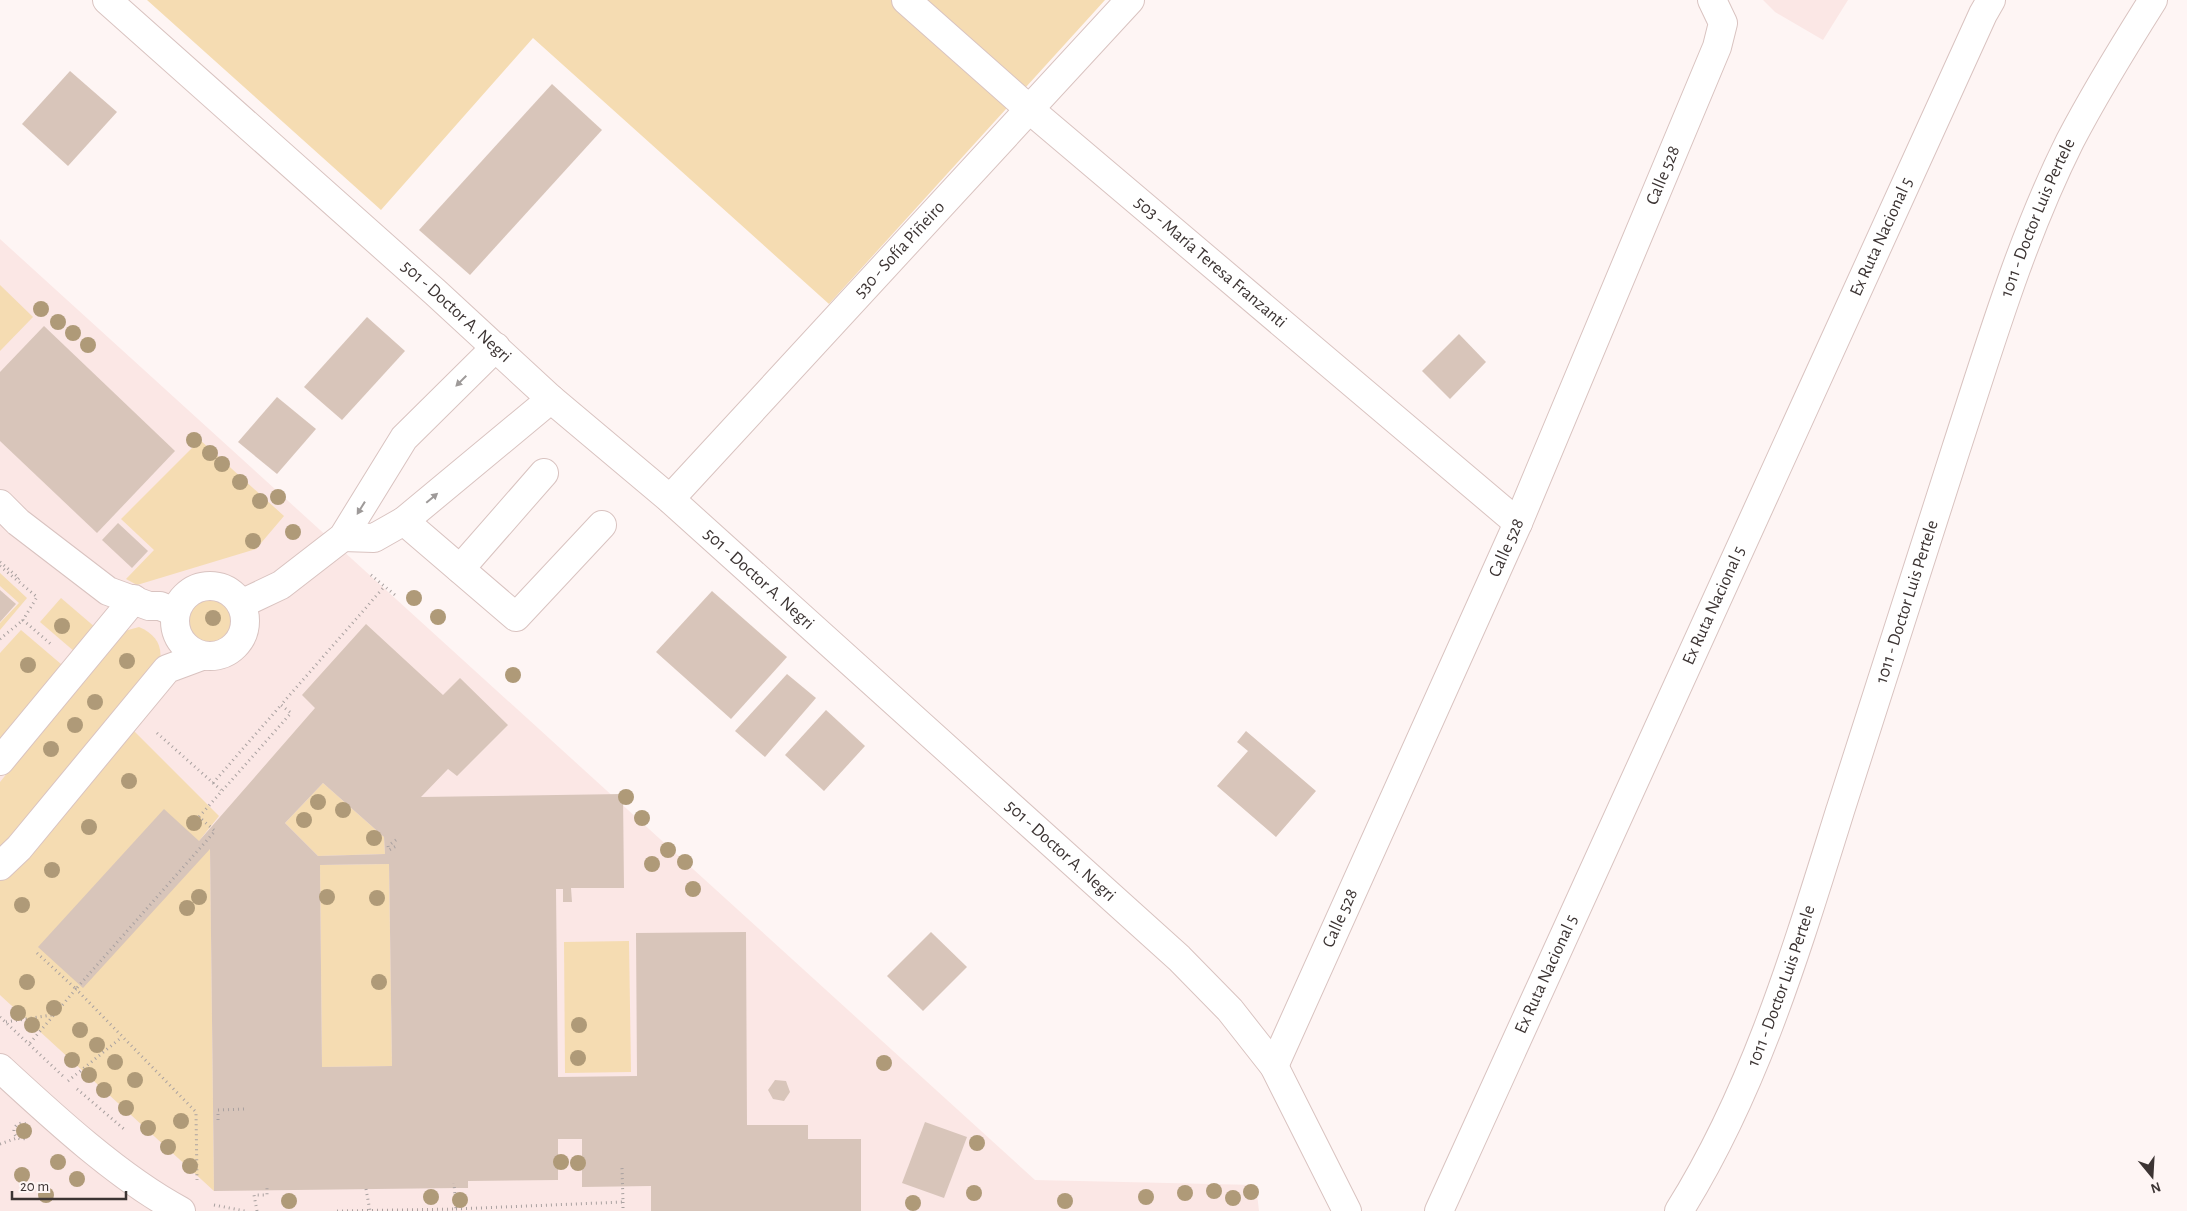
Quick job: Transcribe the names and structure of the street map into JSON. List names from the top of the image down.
{
  "streets": {
    "street": [
      "Calle 528",
      "1011 - Doctor Luis Pertele",
      "Ex Ruta Nacional 5",
      "530 - Sofía Piñeiro",
      "503 - María Teresa Franzanti",
      "501 - Doctor A. Negri"
    ]
  },
  "crossings": [
    ["Calle 528", "503 - María Teresa Franzanti"],
    ["Calle 528", "501 - Doctor A. Negri"],
    ["530 - Sofía Piñeiro", "503 - María Teresa Franzanti"],
    ["530 - Sofía Piñeiro", "501 - Doctor A. Negri"]
  ],
  "scale_bar": "20 m",
  "north": "bottom"
}
